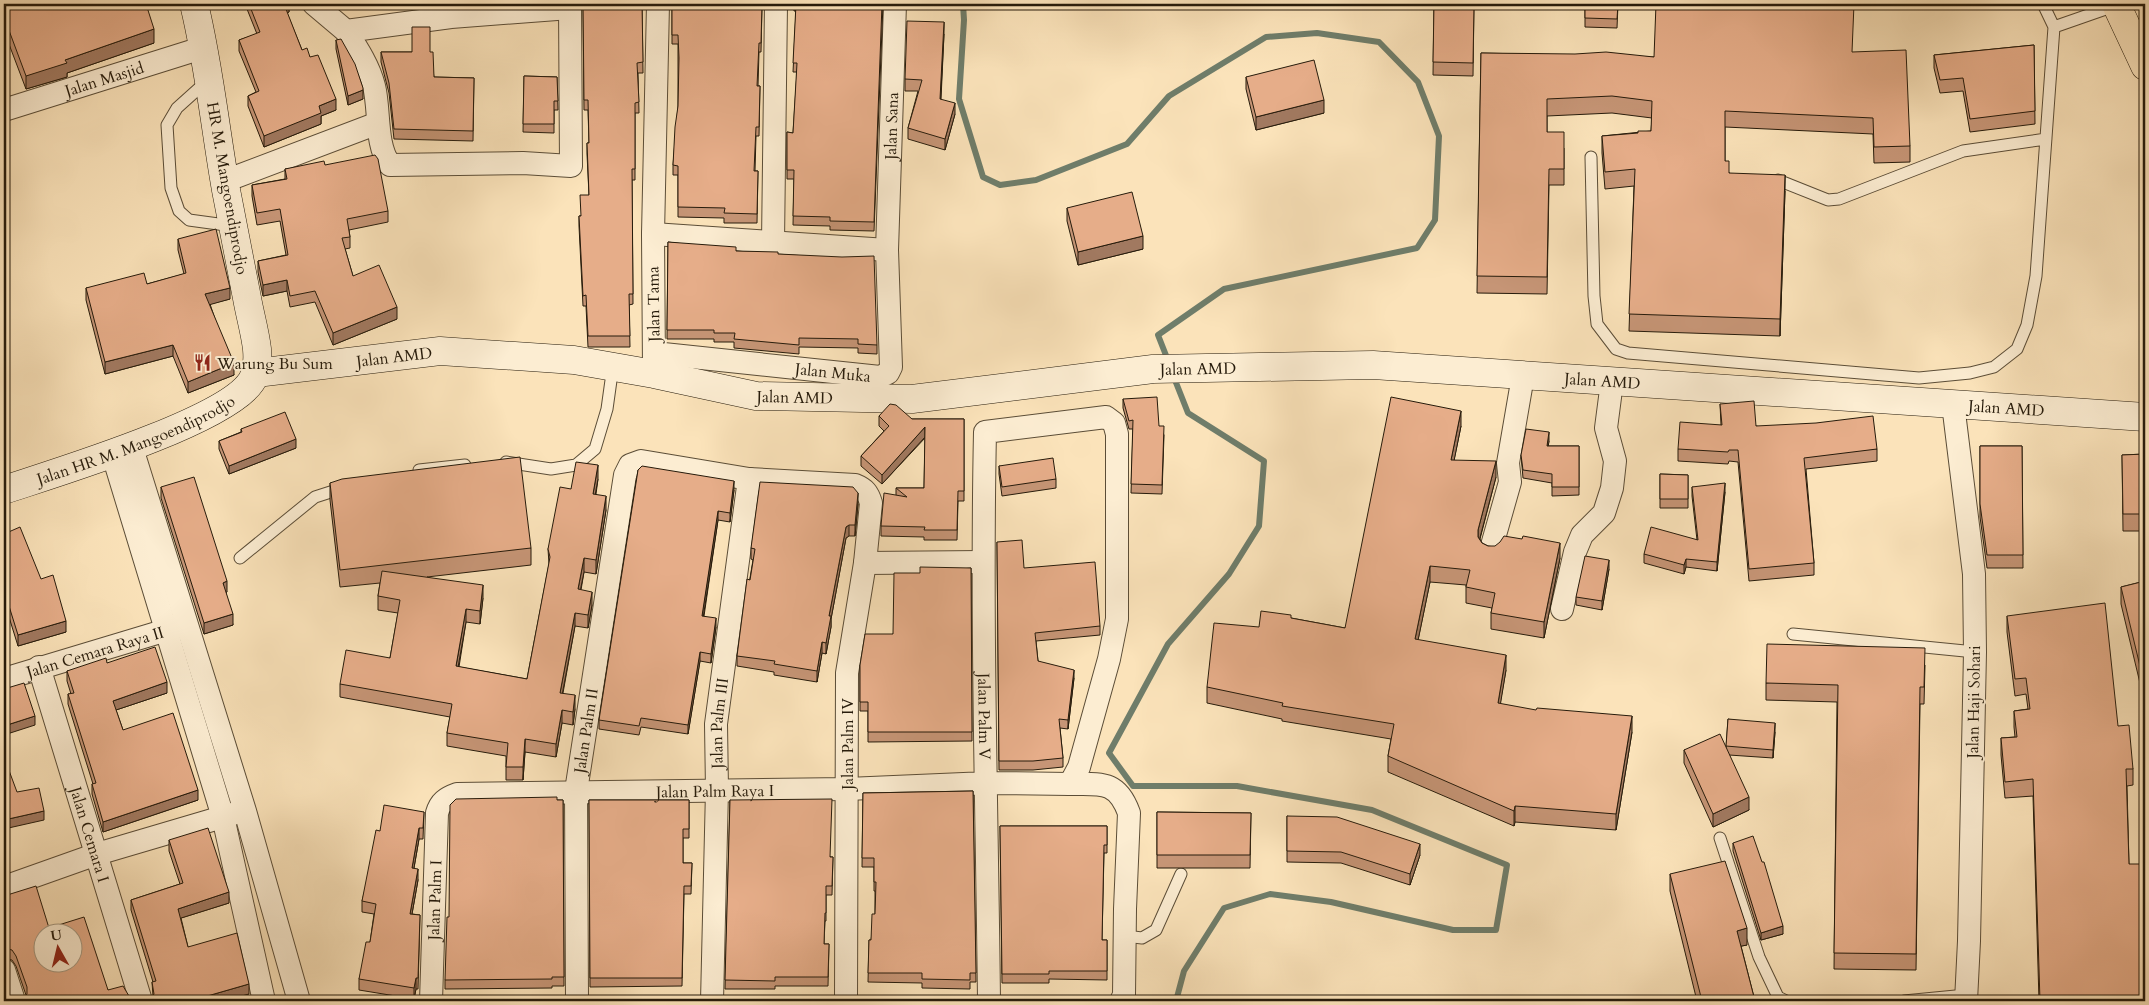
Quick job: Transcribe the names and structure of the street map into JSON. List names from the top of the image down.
{
  "streets": {
    "street": [
      "Jalan Masjid",
      "Jalan Sana",
      "HR M. Mangoendiprodjo",
      "Jalan Tama",
      "Jalan AMD",
      "Jalan Muka",
      "Jalan HR M. Mangoendiprodjo",
      "Jalan Cemara Raya II",
      "Jalan Haji Sohari",
      "Jalan Palm V",
      "Jalan Palm III",
      "Jalan Palm II",
      "Jalan Palm IV",
      "Jalan Palm Raya I",
      "Jalan Cemara I",
      "Jalan Palm I"
    ]
  },
  "crossings": [
    ["Jalan Masjid", "HR M. Mangoendiprodjo"],
    ["Jalan Sana", "Jalan Muka"],
    ["HR M. Mangoendiprodjo", "Jalan AMD"],
    ["HR M. Mangoendiprodjo", "Jalan HR M. Mangoendiprodjo"],
    ["Jalan Tama", "Jalan AMD"],
    ["Jalan Tama", "Jalan Muka"],
    ["Jalan AMD", "Jalan Muka"],
    ["Jalan AMD", "Jalan HR M. Mangoendiprodjo"],
    ["Jalan AMD", "Jalan Haji Sohari"],
    ["Jalan Cemara Raya II", "Jalan Cemara I"],
    ["Jalan Palm V", "Jalan Palm Raya I"],
    ["Jalan Palm III", "Jalan Palm II"],
    ["Jalan Palm III", "Jalan Palm IV"],
    ["Jalan Palm III", "Jalan Palm Raya I"],
    ["Jalan Palm II", "Jalan Palm IV"],
    ["Jalan Palm II", "Jalan Palm Raya I"],
    ["Jalan Palm IV", "Jalan Palm Raya I"],
    ["Jalan Palm Raya I", "Jalan Palm I"]
  ],
  "places": {
    "restaurant": ["Warung Bu Sum"]
  },
  "north": "top"
}
